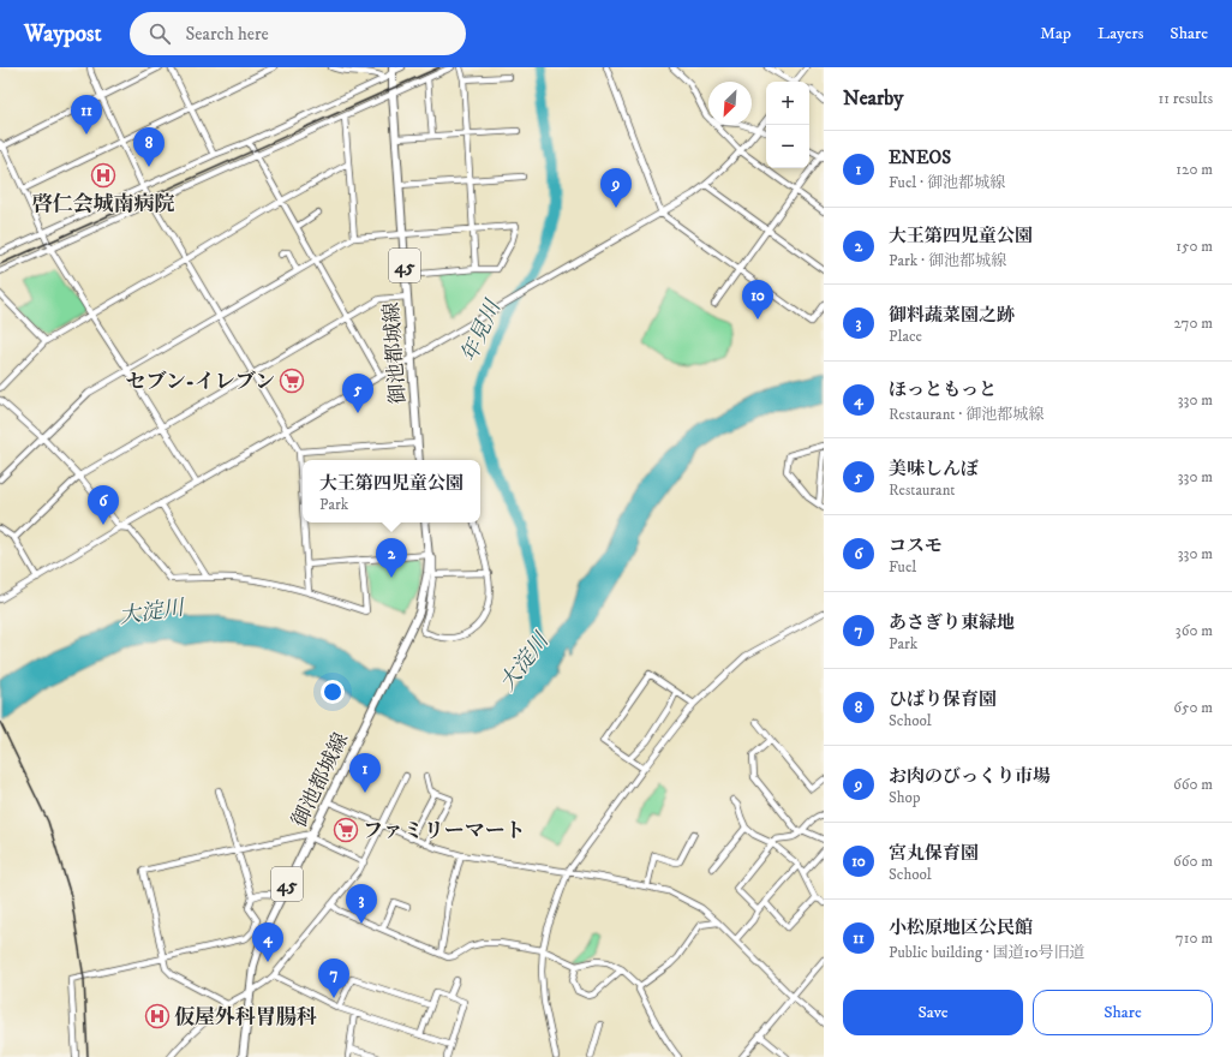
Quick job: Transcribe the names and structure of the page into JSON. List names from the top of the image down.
{
  "streets": {
    "main road": ["45", "御池都城線"]
  },
  "water": ["年見川", "大淀川"],
  "places": {
    "hospital": ["啓仁会城南病院", "仮屋外科胃腸科"],
    "supermarket": ["セブン-イレブン", "ファミリーマート"]
  },
  "north": "bottom left",
  "page": {
    "header": "Waypost",
    "search": "Search here",
    "nav": ["Map", "Layers", "Share"],
    "heading": ["Nearby", "11 results"],
    "map_buttons": ["+", "−"],
    "pins": [
      "11",
      "8",
      "9",
      "10",
      "5",
      "6",
      "2",
      "1",
      "3",
      "4",
      "7"
    ],
    "list": [
      {
        "mark": "1",
        "name": "ENEOS",
        "note": "Fuel · 御池都城線",
        "value": "120 m"
      },
      {
        "mark": "2",
        "name": "大王第四児童公園",
        "note": "Park · 御池都城線",
        "value": "150 m"
      },
      {
        "mark": "3",
        "name": "御料蔬菜園之跡",
        "note": "Place",
        "value": "270 m"
      },
      {
        "mark": "4",
        "name": "ほっともっと",
        "note": "Restaurant · 御池都城線",
        "value": "330 m"
      },
      {
        "mark": "5",
        "name": "美味しんぼ",
        "note": "Restaurant",
        "value": "330 m"
      },
      {
        "mark": "6",
        "name": "コスモ",
        "note": "Fuel",
        "value": "330 m"
      },
      {
        "mark": "7",
        "name": "あさぎり東緑地",
        "note": "Park",
        "value": "360 m"
      },
      {
        "mark": "8",
        "name": "ひばり保育園",
        "note": "School",
        "value": "650 m"
      },
      {
        "mark": "9",
        "name": "お肉のびっくり市場",
        "note": "Shop",
        "value": "660 m"
      },
      {
        "mark": "10",
        "name": "宮丸保育園",
        "note": "School",
        "value": "660 m"
      },
      {
        "mark": "11",
        "name": "小松原地区公民館",
        "note": "Public building · 国道10号旧道",
        "value": "710 m"
      }
    ],
    "popup": ["大王第四児童公園", "Park"],
    "buttons": ["Save", "Share"]
  }
}
